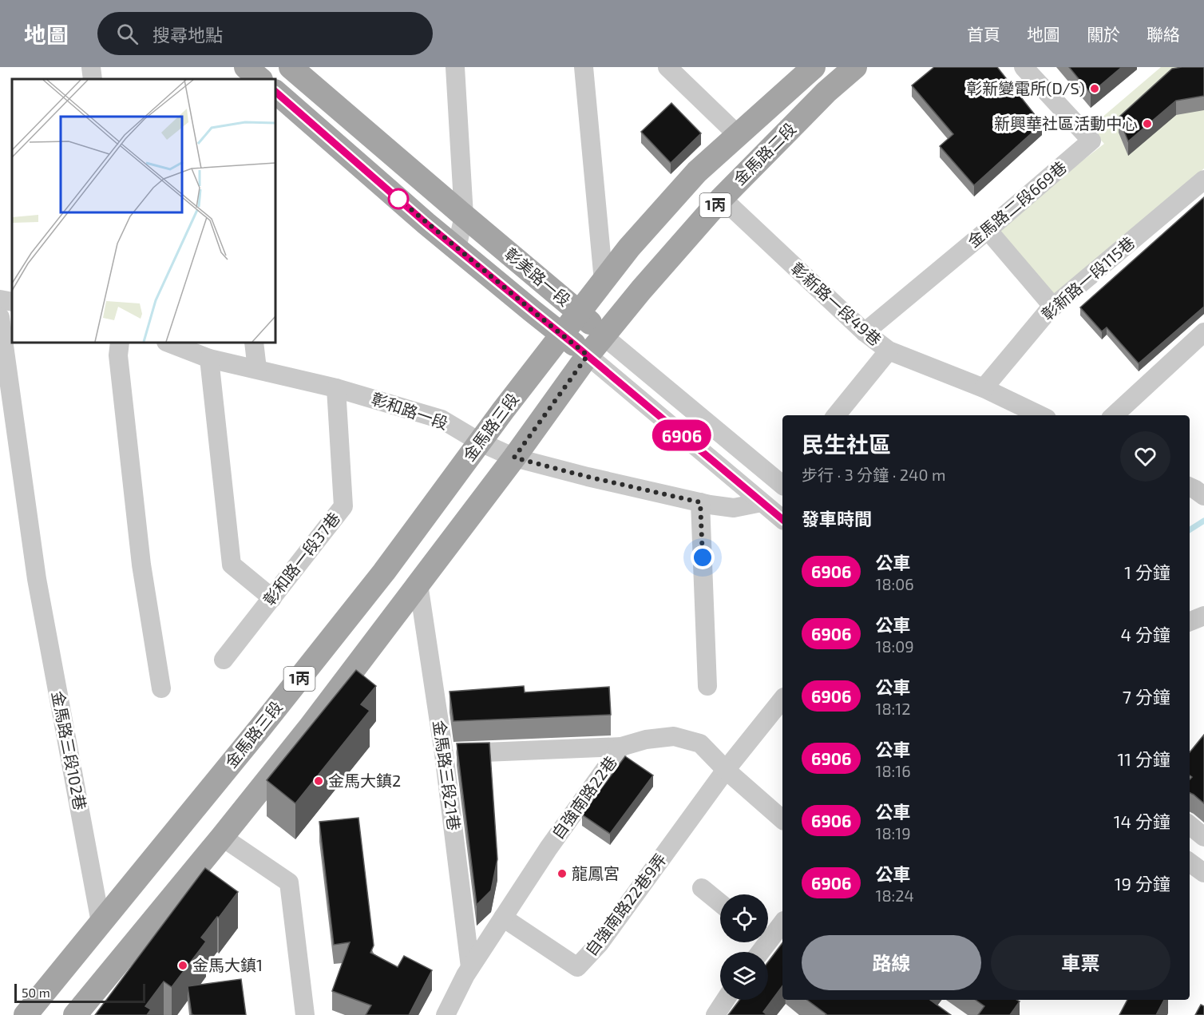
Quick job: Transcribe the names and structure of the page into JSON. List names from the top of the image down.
{
  "streets": {
    "main road": [
      "金馬路二段",
      "1丙",
      "彰美路一段",
      "金馬路三段"
    ],
    "street": [
      "金馬路二段669巷",
      "彰新路一段115巷",
      "彰新路一段49巷",
      "彰和路一段",
      "彰和路一段37巷",
      "金馬路三段102巷",
      "金馬路三段21巷",
      "自強南路22巷",
      "自強南路22巷9弄"
    ]
  },
  "crossings": [
    ["金馬路二段", "1丙"],
    ["金馬路二段", "彰美路一段"],
    ["金馬路二段", "彰新路一段49巷"],
    ["金馬路二段", "金馬路三段"],
    ["金馬路二段669巷", "彰新路一段49巷"],
    ["1丙", "彰美路一段"],
    ["1丙", "彰和路一段"],
    ["1丙", "金馬路三段21巷"],
    ["彰美路一段", "彰和路一段"],
    ["彰美路一段", "金馬路三段"],
    ["彰新路一段115巷", "彰新路一段49巷"],
    ["彰和路一段", "金馬路三段"],
    ["彰和路一段", "彰和路一段37巷"],
    ["金馬路三段", "金馬路三段102巷"],
    ["金馬路三段21巷", "自強南路22巷"],
    ["自強南路22巷", "自強南路22巷9弄"]
  ],
  "places": [
    "彰新變電所(D/S)",
    "新興華社區活動中心",
    "金馬大鎮2",
    "龍鳳宮",
    "金馬大鎮1"
  ],
  "lines": ["bus line 6906"],
  "scale_bar": "50 m",
  "page": {
    "header": "地圖",
    "search": "搜尋地點",
    "nav": [
      "首頁",
      "地圖",
      "關於",
      "聯絡"
    ],
    "on_map": "6906",
    "heading": [
      ["民生社區", "步行 · 3 分鐘 · 240 m"],
      "發車時間"
    ],
    "list": [
      {
        "mark": "6906",
        "name": "公車",
        "note": "18:06",
        "value": "1 分鐘"
      },
      {
        "mark": "6906",
        "name": "公車",
        "note": "18:09",
        "value": "4 分鐘"
      },
      {
        "mark": "6906",
        "name": "公車",
        "note": "18:12",
        "value": "7 分鐘"
      },
      {
        "mark": "6906",
        "name": "公車",
        "note": "18:16",
        "value": "11 分鐘"
      },
      {
        "mark": "6906",
        "name": "公車",
        "note": "18:19",
        "value": "14 分鐘"
      },
      {
        "mark": "6906",
        "name": "公車",
        "note": "18:24",
        "value": "19 分鐘"
      }
    ],
    "buttons": ["路線", "車票"],
    "scale": "50 m"
  }
}
